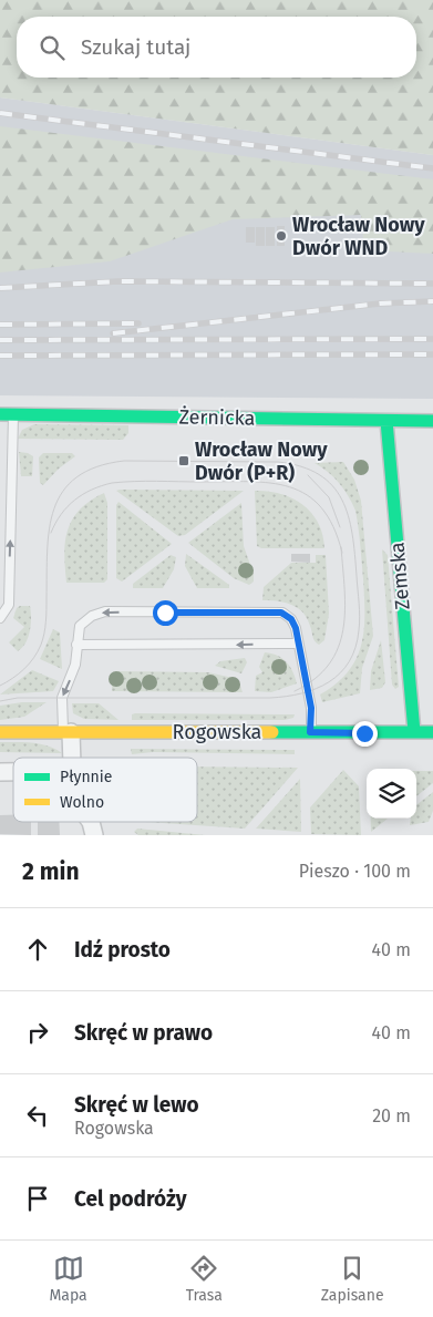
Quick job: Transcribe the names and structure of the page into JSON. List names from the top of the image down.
{
  "streets": {
    "street": ["Żernicka", "Zemska", "Rogowska"]
  },
  "crossings": [
    ["Żernicka", "Zemska"],
    ["Zemska", "Rogowska"]
  ],
  "places": {
    "other": ["Wrocław Nowy Dwór WND"],
    "transit": ["Wrocław Nowy Dwór (P+R)"]
  },
  "legend": ["Płynnie", "Wolno"],
  "page": {
    "search": "Szukaj tutaj",
    "heading": ["2 min", "Pieszo · 100 m"],
    "list": [
      ["Idź prosto", "40 m"],
      ["Skręć w prawo", "40 m"],
      ["Skręć w lewo", "Rogowska", "20 m"],
      "Cel podróży"
    ],
    "nav": ["Mapa", "Trasa", "Zapisane"]
  }
}
